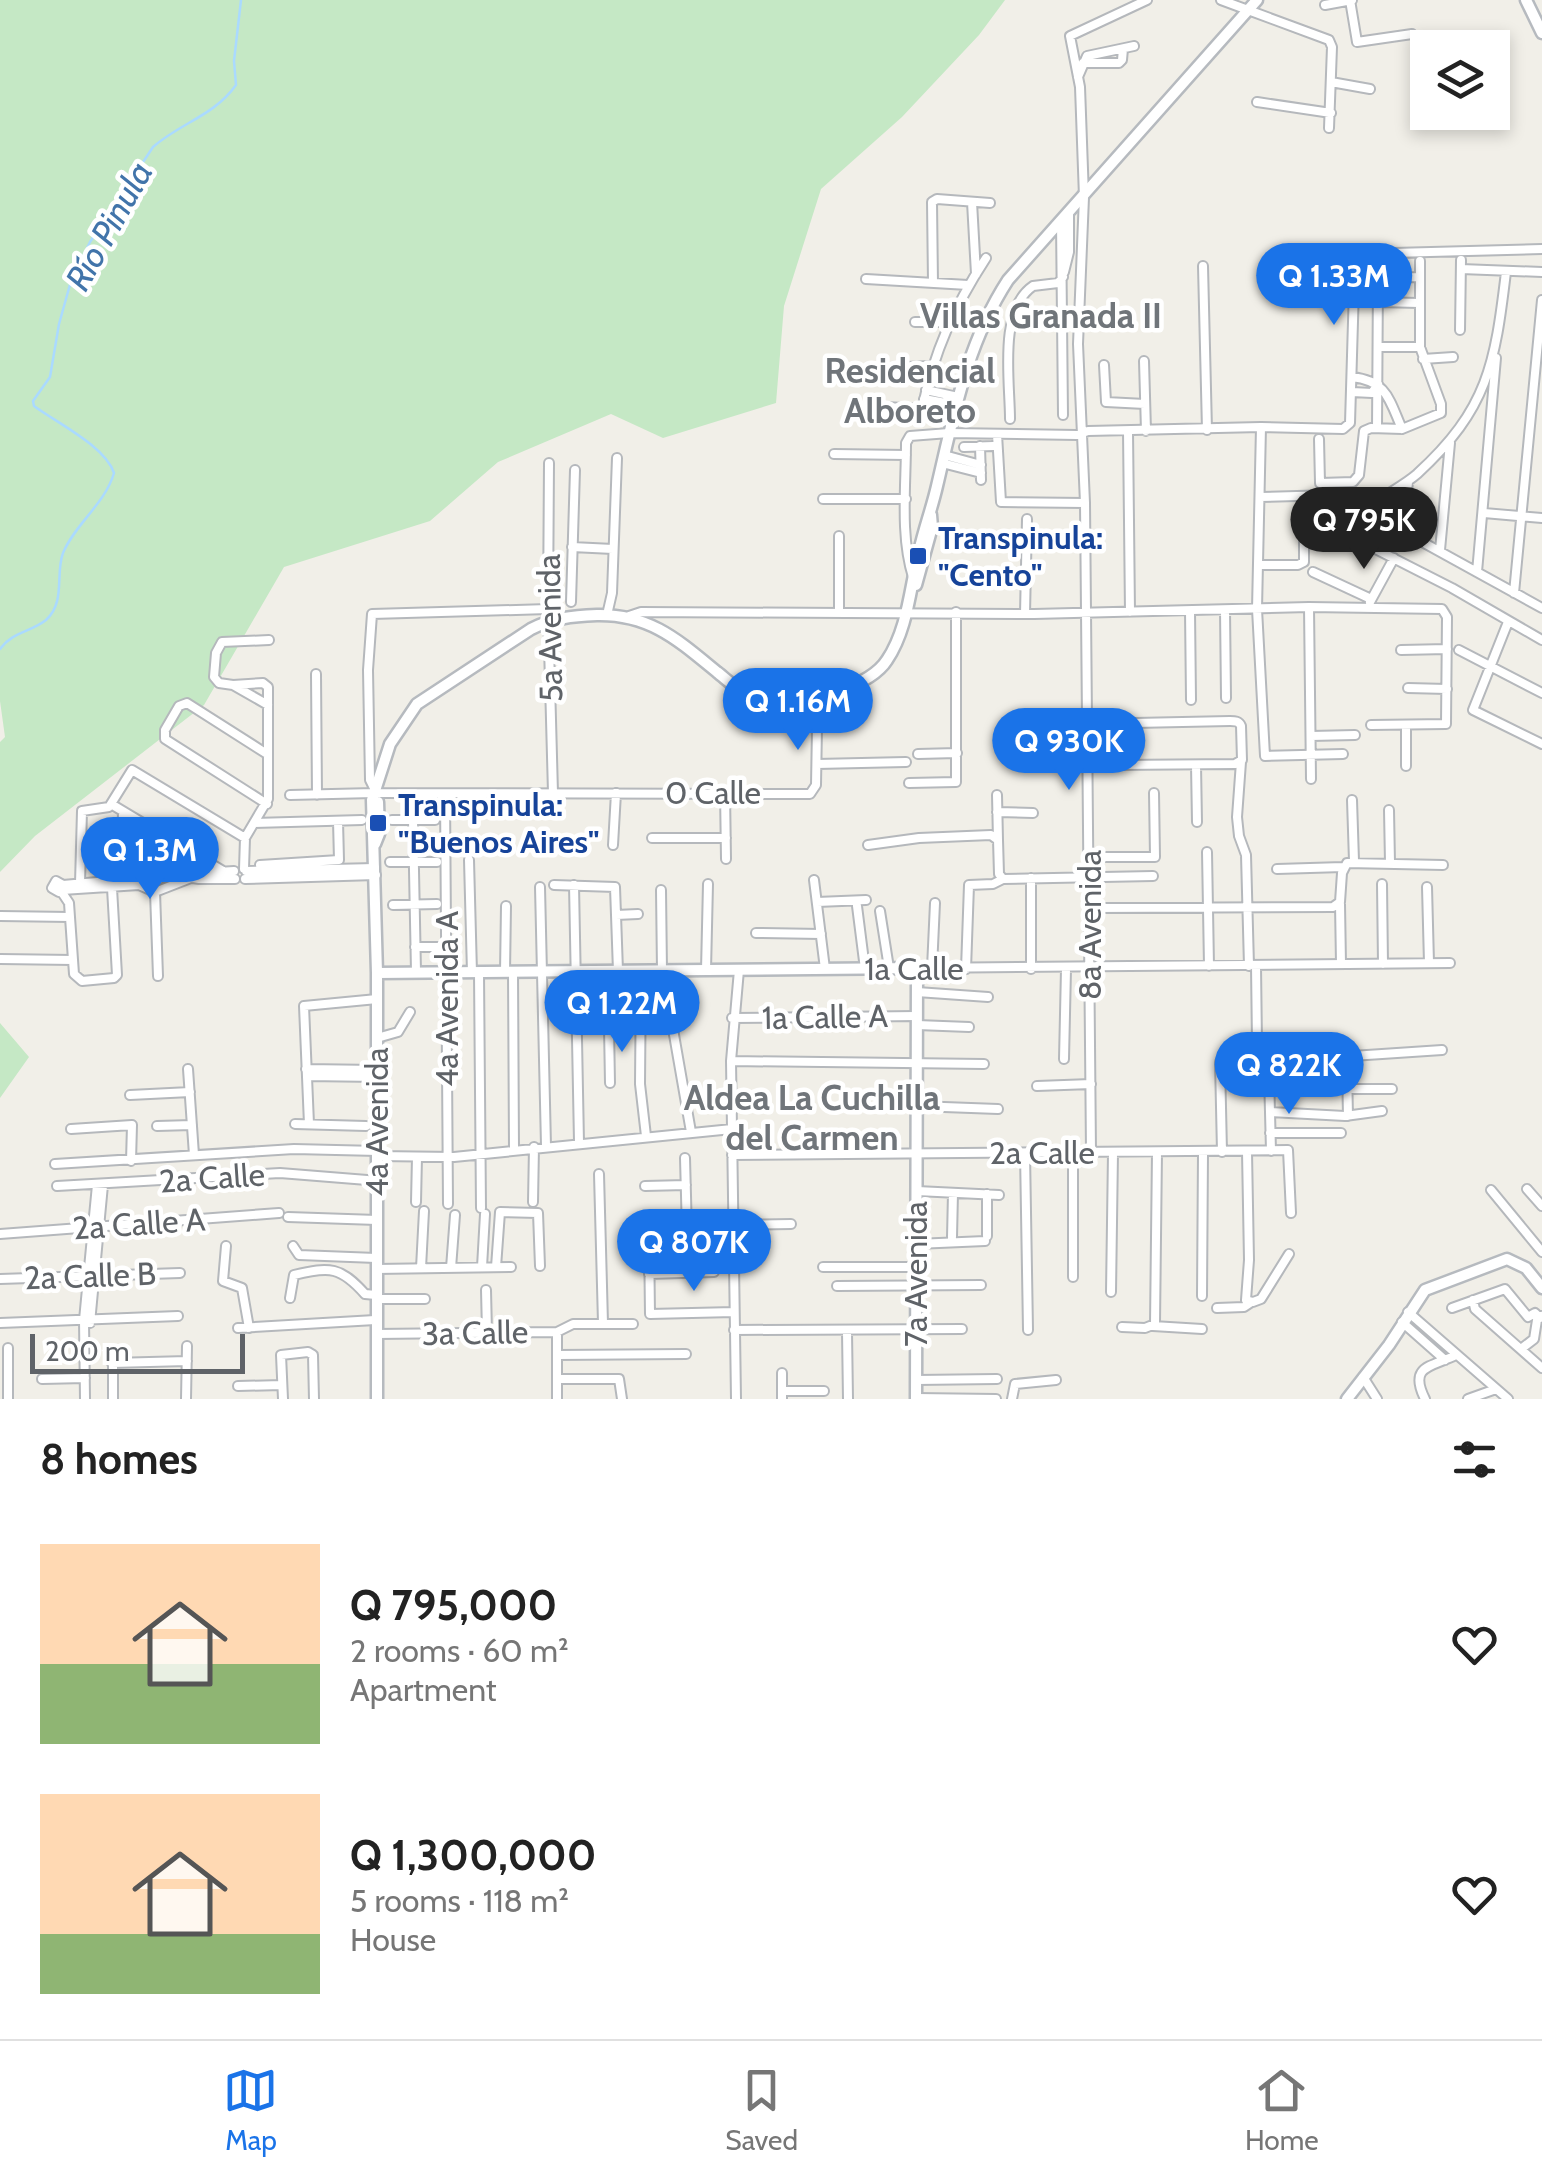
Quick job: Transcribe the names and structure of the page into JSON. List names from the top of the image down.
{
  "streets": {
    "main road": ["1a Calle", "4a Avenida", "7a Avenida"],
    "street": [
      "5a Avenida",
      "0 Calle",
      "8a Avenida",
      "4a Avenida A",
      "1a Calle A",
      "2a Calle",
      "2a Calle A",
      "2a Calle B",
      "3a Calle"
    ]
  },
  "crossings": [
    ["5a Avenida", "0 Calle"],
    ["5a Avenida", "4a Avenida"],
    ["0 Calle", "4a Avenida A"],
    ["0 Calle", "4a Avenida"],
    ["8a Avenida", "1a Calle"],
    ["8a Avenida", "2a Calle"],
    ["1a Calle", "4a Avenida A"],
    ["1a Calle", "4a Avenida"],
    ["1a Calle", "7a Avenida"],
    ["1a Calle A", "7a Avenida"],
    ["4a Avenida", "2a Calle A"],
    ["4a Avenida", "3a Calle"],
    ["2a Calle", "7a Avenida"]
  ],
  "districts": ["Villas Granada II", "Residencial Alboreto", "Aldea La Cuchilla del Carmen"],
  "water": ["Río Pinula"],
  "places": {
    "transit": ["Transpinula: \"Cento\"", "Transpinula: \"Buenos Aires\""]
  },
  "scale_bar": "200 m",
  "page": {
    "price": [
      "Q 1.33M",
      "Q 795K",
      "Q 1.16M",
      "Q 930K",
      "Q 1.3M",
      "Q 1.22M",
      "Q 822K",
      "Q 807K"
    ],
    "scale": "200 m",
    "heading": "8 homes",
    "list": [
      {
        "name": "Q 795,000",
        "note": "2 rooms · 60 m² · Apartment"
      },
      {
        "name": "Q 1,300,000",
        "note": "5 rooms · 118 m² · House"
      }
    ],
    "tabs": ["Map", "Saved", "Home"]
  }
}
